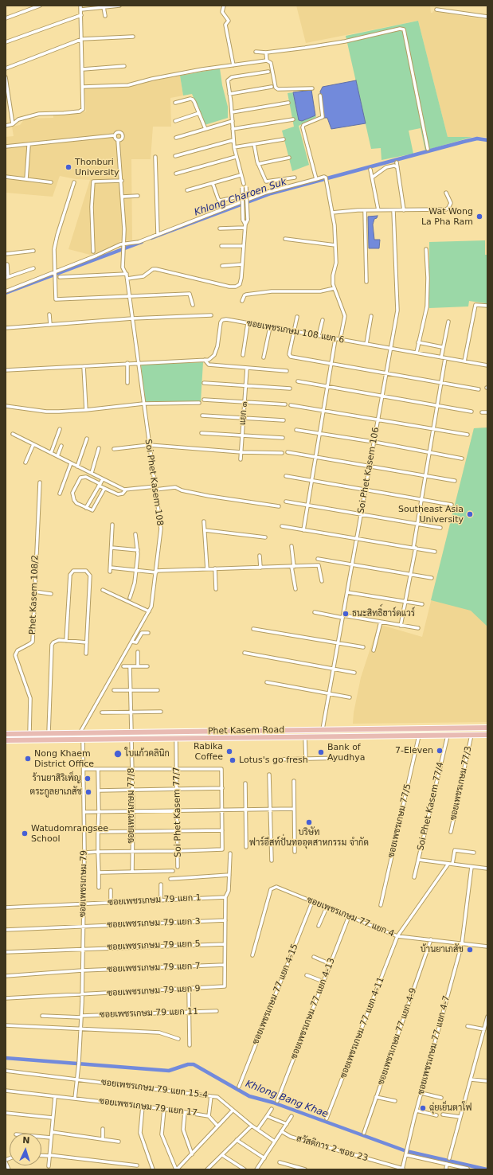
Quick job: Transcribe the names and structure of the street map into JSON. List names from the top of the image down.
{
  "streets": {
    "main road": ["Phet Kasem Road"],
    "street": [
      "ซอยเพชรเกษม 108 แยก 6",
      "แยก ๑",
      "Soi Phet Kasem 106",
      "Soi Phet Kasem 108",
      "Phet Kasem 108/2",
      "ซอยเพชรเกษม 77/3",
      "ซอยเพชรเกษม 77/8",
      "Soi Phet Kasem 77/4",
      "Soi Phet Kasem 77/7",
      "ซอยเพชรเกษม 77/5",
      "ซอยเพชรเกษม 79",
      "ซอยเพชรเกษม 79 แยก 1",
      "ซอยเพชรเกษม 77 แยก 4",
      "ซอยเพชรเกษม 79 แยก 3",
      "ซอยเพชรเกษม 79 แยก 5",
      "ซอยเพชรเกษม 79 แยก 7",
      "ซอยเพชรเกษม 79 แยก 9",
      "ซอยเพชรเกษม 77 แยก 4-15",
      "ซอยเพชรเกษม 77 แยก 4-13",
      "ซอยเพชรเกษม 79 แยก 11",
      "ซอยเพชรเกษม 77 แยก 4-11",
      "ซอยเพชรเกษม 77 แยก 4-9",
      "ซอยเพชรเกษม 77 แยก 4-7",
      "ซอยเพชรเกษม 79 แยก 15-4",
      "ซอยเพชรเกษม 79 แยก 17",
      "สวัสดิการ 2 ซอย 23"
    ]
  },
  "crossings": [
    ["ซอยเพชรเกษม 108 แยก 6", "Soi Phet Kasem 106"],
    ["Soi Phet Kasem 106", "Phet Kasem Road"],
    ["Soi Phet Kasem 108", "Phet Kasem Road"],
    ["Phet Kasem 108/2", "Phet Kasem Road"],
    ["Phet Kasem Road", "ซอยเพชรเกษม 77/3"],
    ["Phet Kasem Road", "ซอยเพชรเกษม 77/8"],
    ["Phet Kasem Road", "Soi Phet Kasem 77/4"],
    ["Phet Kasem Road", "Soi Phet Kasem 77/7"],
    ["Phet Kasem Road", "ซอยเพชรเกษม 77/5"],
    ["Phet Kasem Road", "ซอยเพชรเกษม 79"],
    ["ซอยเพชรเกษม 79", "ซอยเพชรเกษม 79 แยก 1"],
    ["ซอยเพชรเกษม 79", "ซอยเพชรเกษม 79 แยก 3"],
    ["ซอยเพชรเกษม 79", "ซอยเพชรเกษม 79 แยก 5"],
    ["ซอยเพชรเกษม 79", "ซอยเพชรเกษม 79 แยก 7"],
    ["ซอยเพชรเกษม 79", "ซอยเพชรเกษม 79 แยก 9"],
    ["ซอยเพชรเกษม 79", "ซอยเพชรเกษม 79 แยก 11"],
    ["ซอยเพชรเกษม 79", "ซอยเพชรเกษม 79 แยก 15-4"],
    ["ซอยเพชรเกษม 77 แยก 4", "ซอยเพชรเกษม 77 แยก 4-15"],
    ["ซอยเพชรเกษม 77 แยก 4", "ซอยเพชรเกษม 77 แยก 4-13"],
    ["ซอยเพชรเกษม 77 แยก 4", "ซอยเพชรเกษม 77 แยก 4-11"],
    ["ซอยเพชรเกษม 77 แยก 4", "ซอยเพชรเกษม 77 แยก 4-9"],
    ["ซอยเพชรเกษม 77 แยก 4", "ซอยเพชรเกษม 77 แยก 4-7"],
    ["ซอยเพชรเกษม 79 แยก 7", "ซอยเพชรเกษม 79 แยก 9"],
    ["ซอยเพชรเกษม 77 แยก 4-7", "สวัสดิการ 2 ซอย 23"]
  ],
  "water": ["Khlong Charoen Suk", "Khlong Bang Khae"],
  "places": [
    "Thonburi University",
    "Wat Wong La Pha Ram",
    "Southeast Asia University",
    "ธนะสิทธิ์ฮาร์ดแวร์",
    "7-Eleven",
    "Rabika Coffee",
    "Bank of Ayudhya",
    "ใบแก้วคลินิก",
    "Nong Khaem District Office",
    "Lotus's go fresh",
    "ร้านยาสิริเพ็ญ",
    "ตระกูลยาเภสัช",
    "บริษัท ฟาร์อีสท์ปั่นทออุตสาหกรรม จำกัด",
    "Watudomrangsee School",
    "บ้านยาเภสัช",
    "ฉุ่ยเย็นตาโฟ"
  ],
  "north": "top"
}
